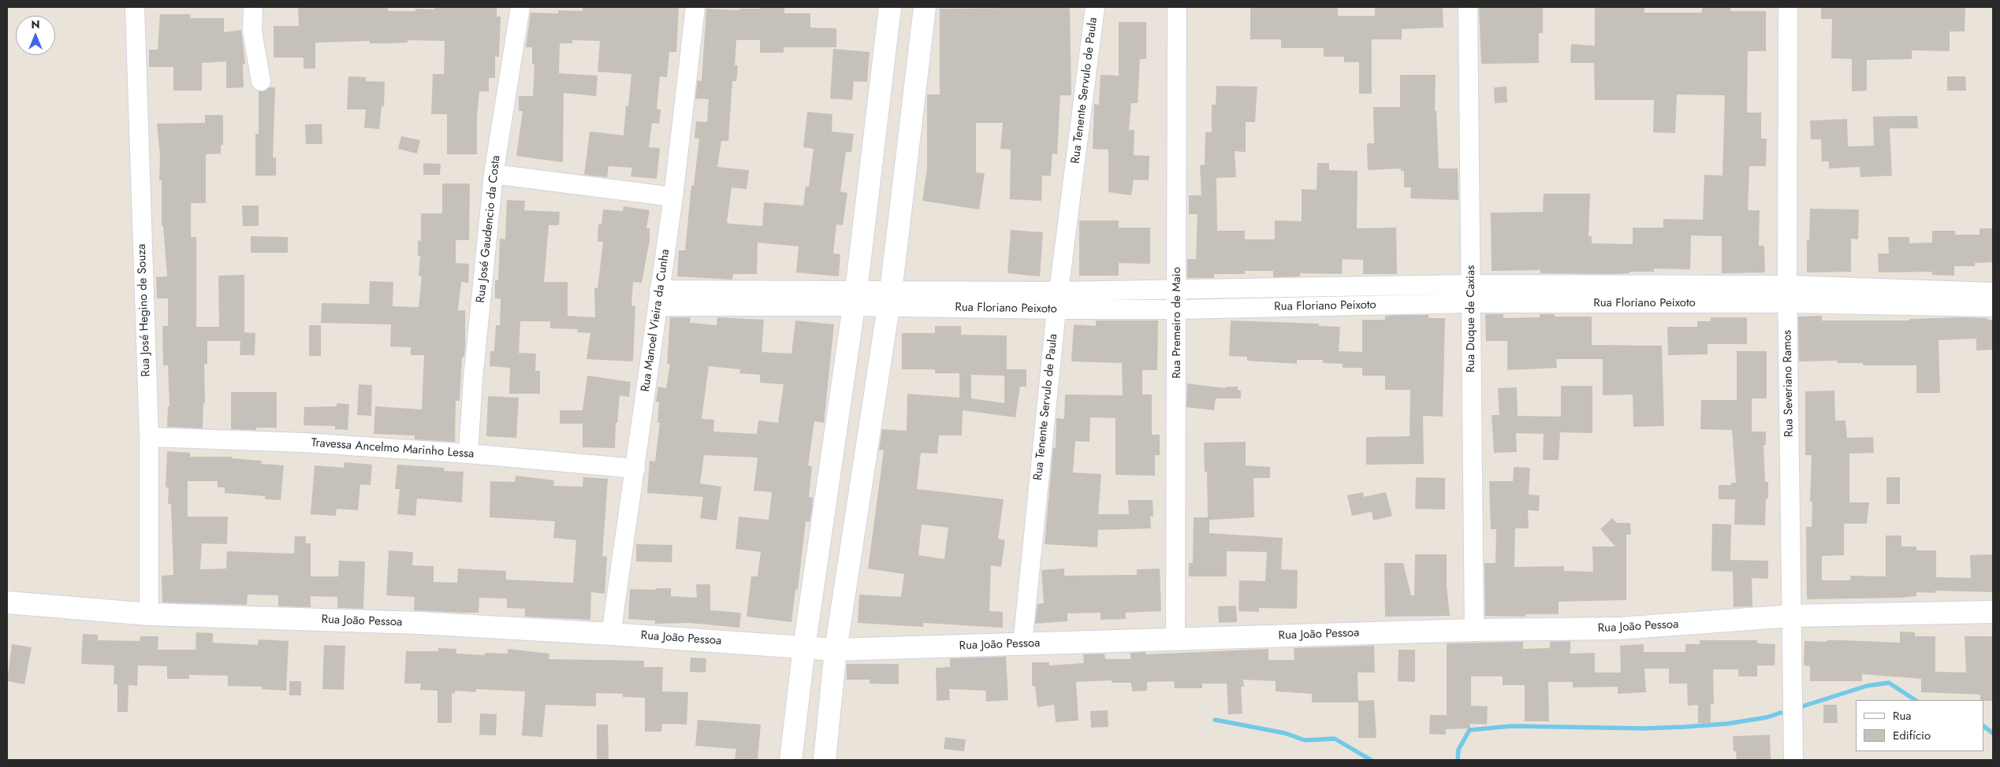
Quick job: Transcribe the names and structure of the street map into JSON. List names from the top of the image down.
{
  "streets": {
    "street": [
      "Rua Tenente Servulo de Paula",
      "Rua José Gaudencio da Costa",
      "Rua Floriano Peixoto",
      "Rua José Hegino de Souza",
      "Rua Duque de Caxias",
      "Rua Manoel Vieira da Cunha",
      "Rua Premeiro de Maio",
      "Rua Severiano Ramos",
      "Travessa Ancelmo Marinho Lessa",
      "Rua João Pessoa"
    ]
  },
  "crossings": [
    ["Rua Tenente Servulo de Paula", "Rua Floriano Peixoto"],
    ["Rua Tenente Servulo de Paula", "Rua João Pessoa"],
    ["Rua José Gaudencio da Costa", "Travessa Ancelmo Marinho Lessa"],
    ["Rua Floriano Peixoto", "Rua Duque de Caxias"],
    ["Rua Floriano Peixoto", "Rua Manoel Vieira da Cunha"],
    ["Rua Floriano Peixoto", "Rua Premeiro de Maio"],
    ["Rua Floriano Peixoto", "Rua Severiano Ramos"],
    ["Rua José Hegino de Souza", "Travessa Ancelmo Marinho Lessa"],
    ["Rua José Hegino de Souza", "Rua João Pessoa"],
    ["Rua Duque de Caxias", "Rua João Pessoa"],
    ["Rua Manoel Vieira da Cunha", "Travessa Ancelmo Marinho Lessa"],
    ["Rua Manoel Vieira da Cunha", "Rua João Pessoa"],
    ["Rua Premeiro de Maio", "Rua João Pessoa"],
    ["Rua Severiano Ramos", "Rua João Pessoa"]
  ],
  "legend": ["Rua", "Edifício"],
  "north": "top"
}
